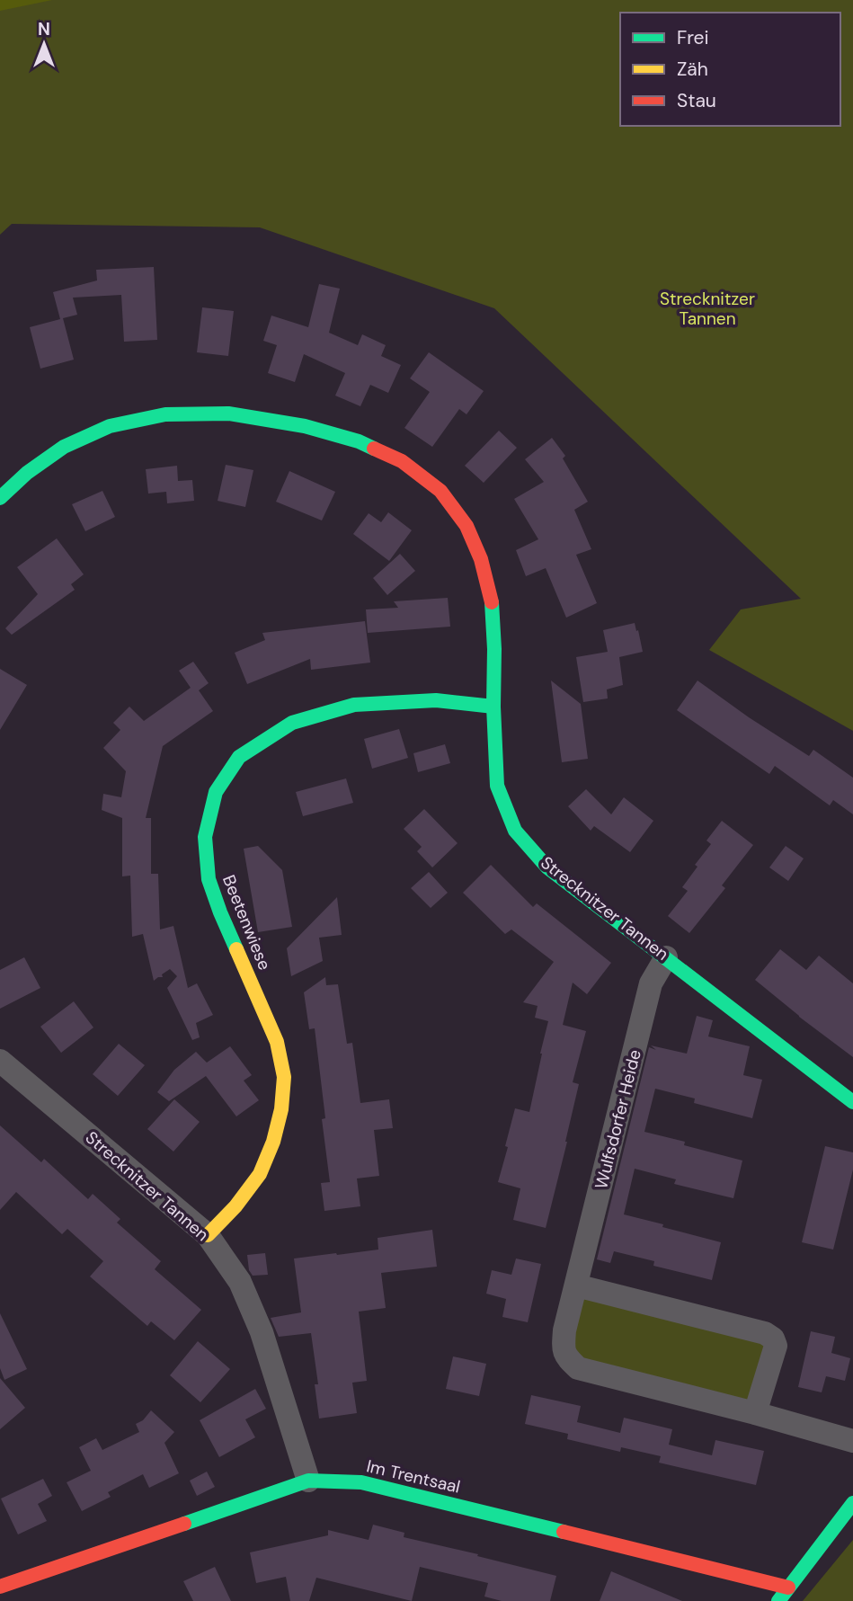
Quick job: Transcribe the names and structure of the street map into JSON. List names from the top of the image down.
{
  "streets": {
    "street": [
      "Strecknitzer Tannen",
      "Beetenwiese",
      "Wulfsdorfer Heide",
      "Im Trentsaal"
    ]
  },
  "crossings": [
    ["Strecknitzer Tannen", "Beetenwiese"],
    ["Strecknitzer Tannen", "Wulfsdorfer Heide"],
    ["Strecknitzer Tannen", "Im Trentsaal"]
  ],
  "parks": ["Strecknitzer Tannen"],
  "legend": ["Frei", "Zäh", "Stau"],
  "north": "top"
}
